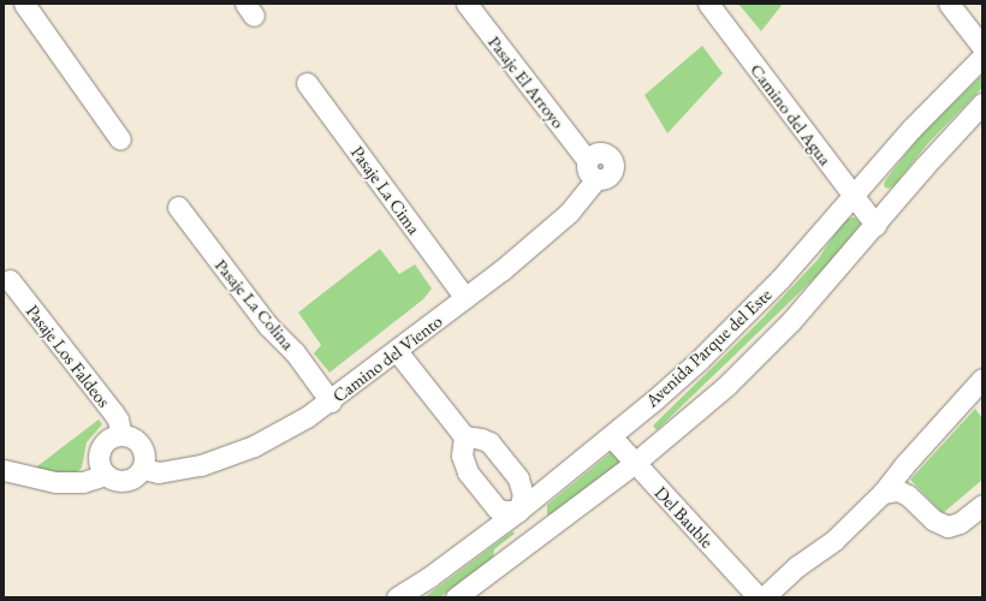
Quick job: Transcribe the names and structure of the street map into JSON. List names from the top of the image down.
{
  "streets": {
    "street": [
      "Pasaje El Arroyo",
      "Camino del Agua",
      "Pasaje La Cima",
      "Pasaje La Colina",
      "Avenida Parque del Este",
      "Pasaje Los Faldeos",
      "Camino del Viento",
      "Del Bauble"
    ]
  },
  "crossings": [
    ["Pasaje El Arroyo", "Camino del Viento"],
    ["Camino del Agua", "Avenida Parque del Este"],
    ["Pasaje La Cima", "Camino del Viento"],
    ["Pasaje La Colina", "Camino del Viento"],
    ["Avenida Parque del Este", "Del Bauble"],
    ["Pasaje Los Faldeos", "Camino del Viento"]
  ]
}
